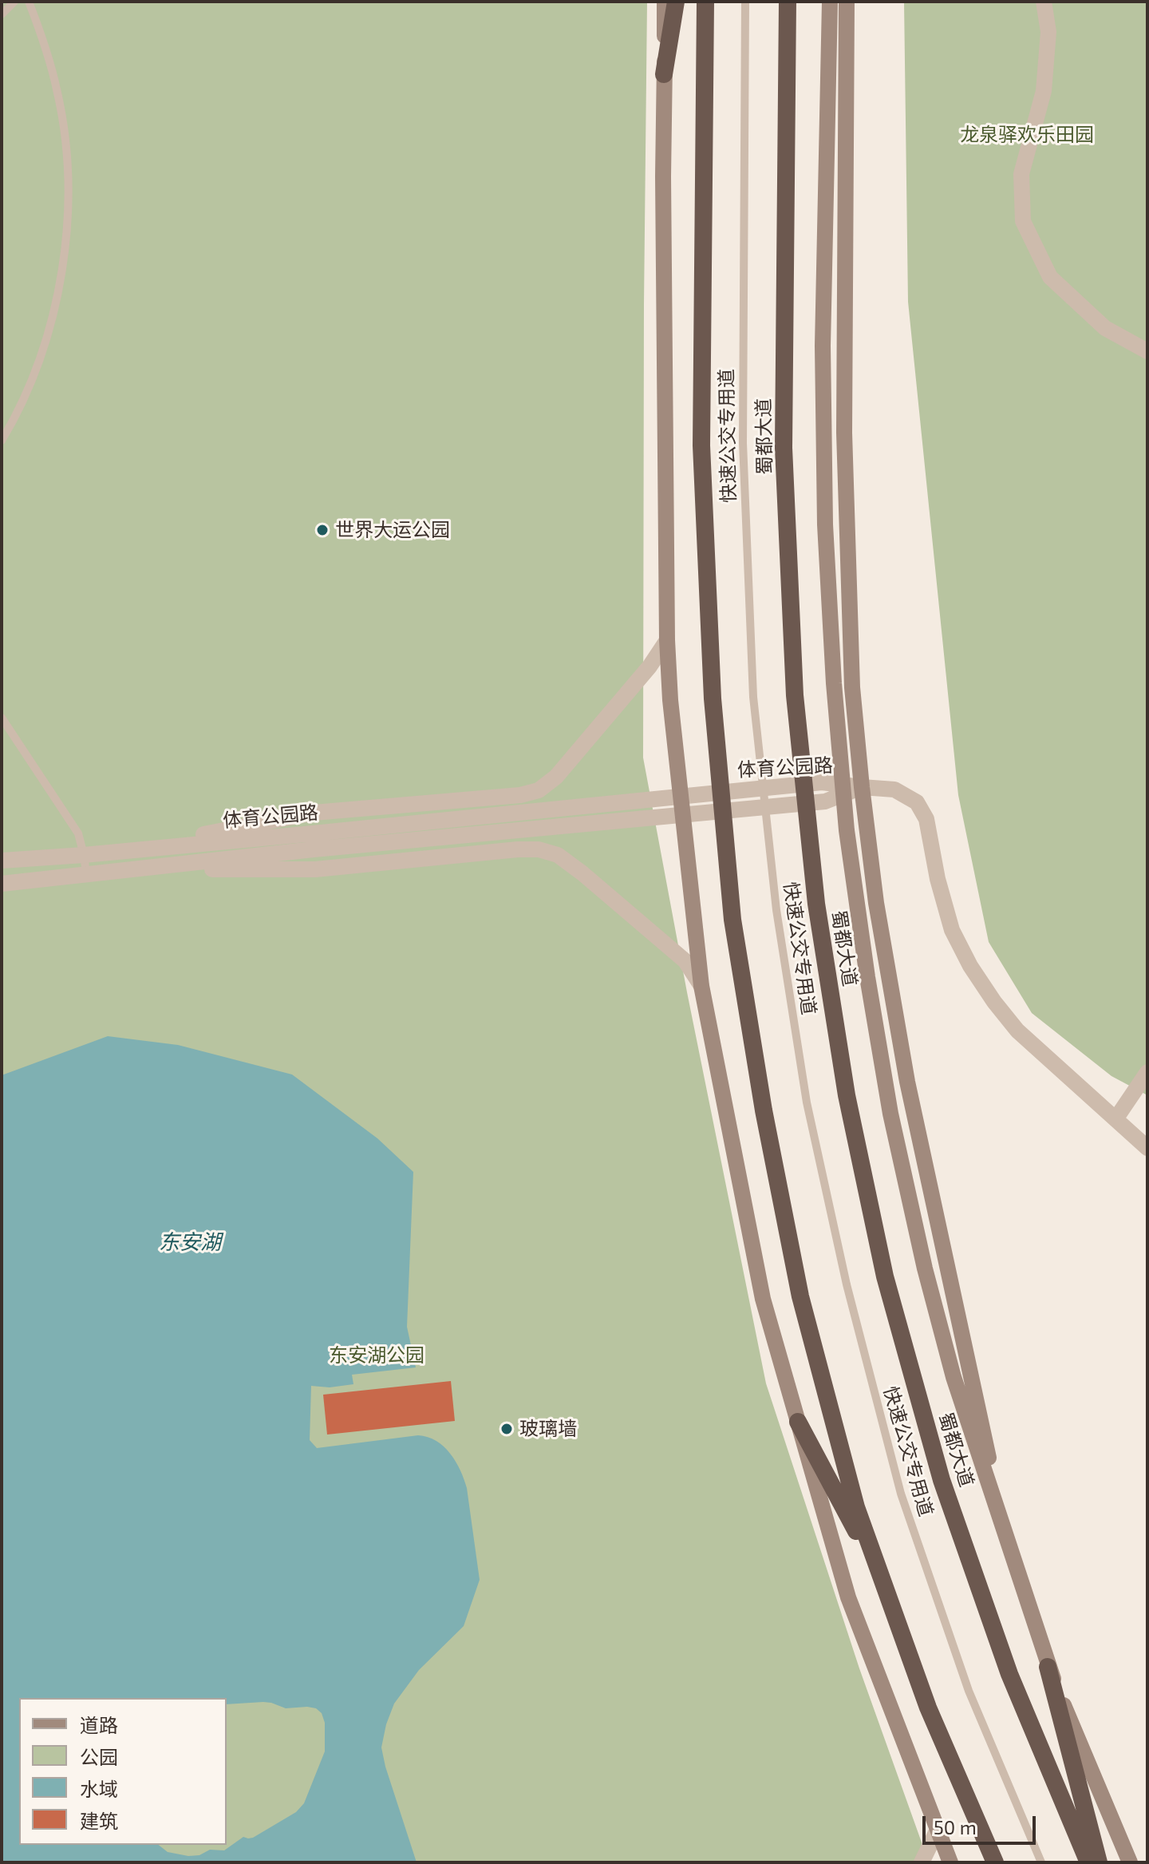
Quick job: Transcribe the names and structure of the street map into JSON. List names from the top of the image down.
{
  "streets": {
    "highway": ["蜀都大道"],
    "street": ["体育公园路"],
    "lane": ["快速公交专用道"]
  },
  "water": ["东安湖"],
  "parks": ["龙泉驿欢乐田园", "东安湖公园"],
  "places": ["世界大运公园", "玻璃墙"],
  "legend": [
    "道路",
    "公园",
    "水域",
    "建筑"
  ],
  "scale_bar": "50 m"
}
